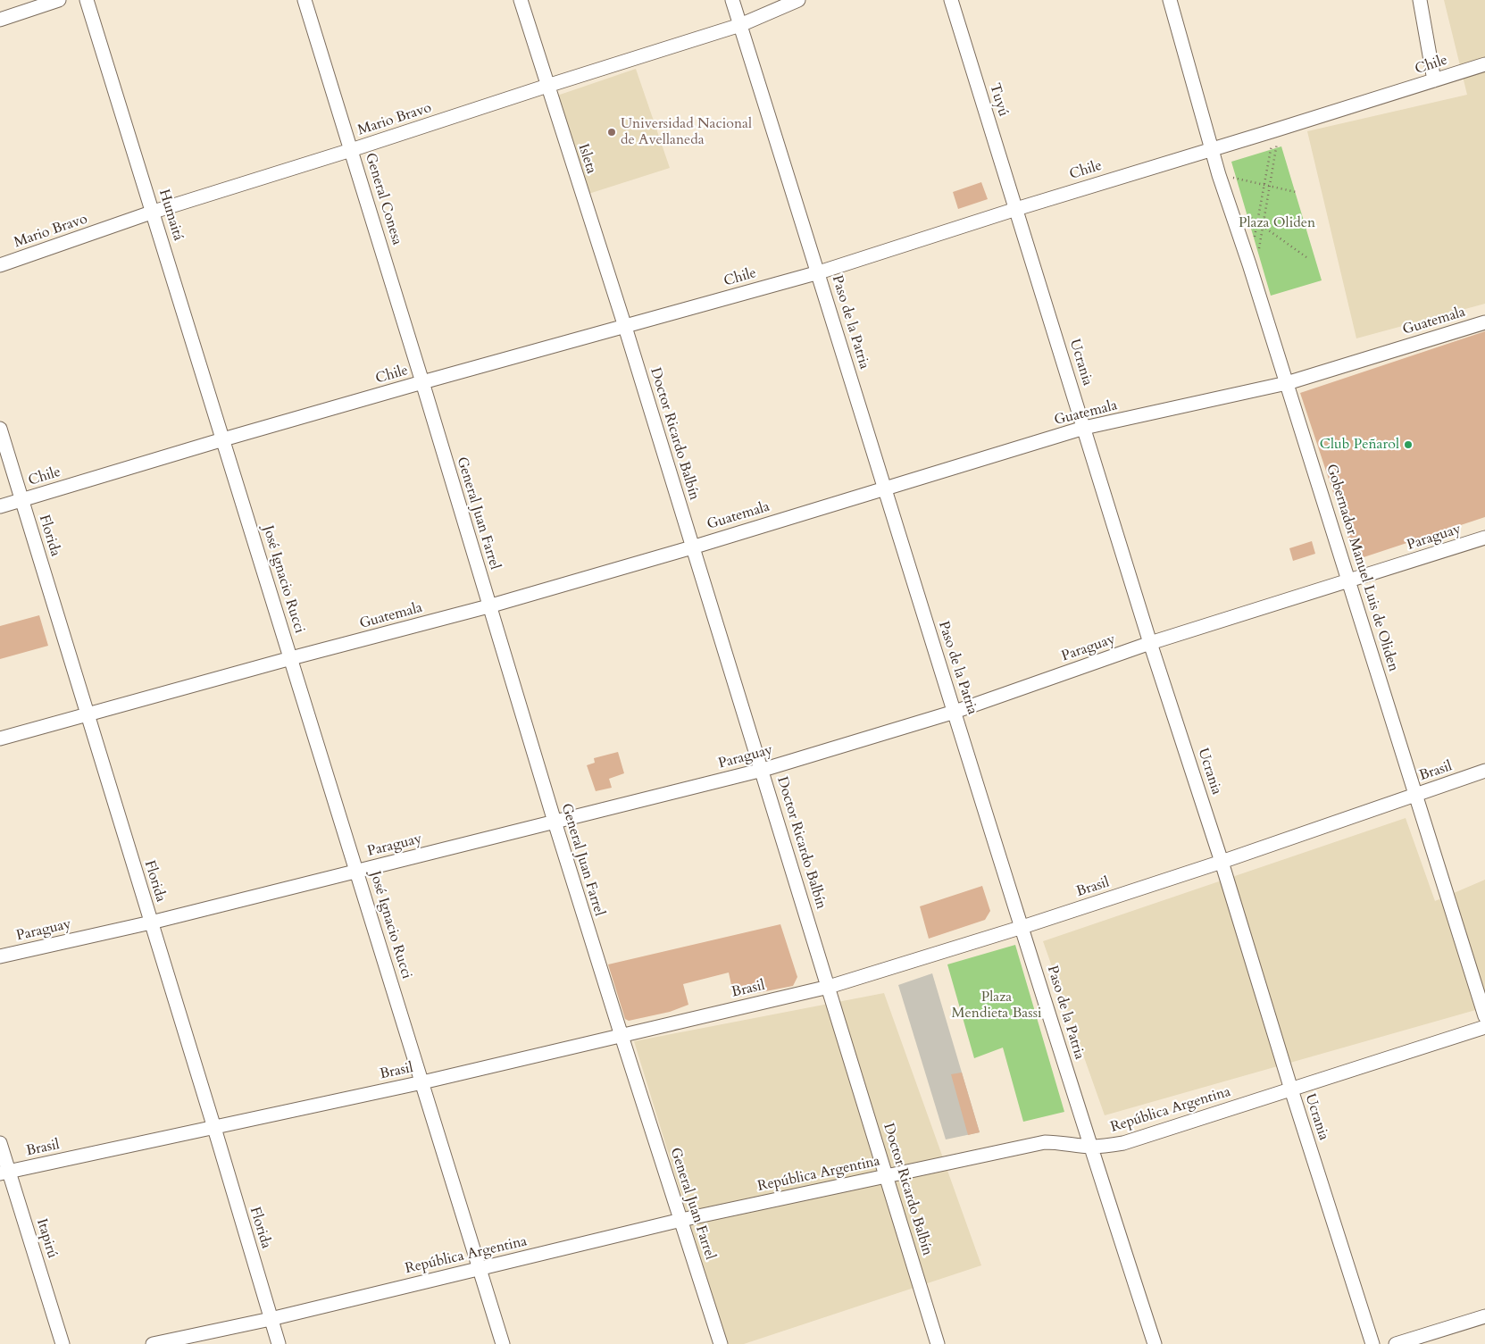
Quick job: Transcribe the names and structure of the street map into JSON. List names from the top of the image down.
{
  "streets": {
    "street": [
      "Chile",
      "Tuyú",
      "Mario Bravo",
      "Isleta",
      "General Conesa",
      "Humaitá",
      "Guatemala",
      "Paso de la Patria",
      "Ucrania",
      "Doctor Ricardo Balbín",
      "General Juan Farrel",
      "Florida",
      "Paraguay",
      "Gobernador Manuel Luis de Oliden",
      "José Ignacio Rucci",
      "Brasil",
      "República Argentina",
      "Itapirú"
    ]
  },
  "crossings": [
    ["Chile", "Tuyú"],
    ["Chile", "Isleta"],
    ["Chile", "General Conesa"],
    ["Chile", "Humaitá"],
    ["Chile", "Paso de la Patria"],
    ["Chile", "Ucrania"],
    ["Chile", "Doctor Ricardo Balbín"],
    ["Chile", "General Juan Farrel"],
    ["Chile", "Florida"],
    ["Chile", "Gobernador Manuel Luis de Oliden"],
    ["Chile", "José Ignacio Rucci"],
    ["Tuyú", "Ucrania"],
    ["Mario Bravo", "Isleta"],
    ["Mario Bravo", "General Conesa"],
    ["Mario Bravo", "Humaitá"],
    ["Mario Bravo", "Paso de la Patria"],
    ["Isleta", "Doctor Ricardo Balbín"],
    ["General Conesa", "General Juan Farrel"],
    ["Humaitá", "José Ignacio Rucci"],
    ["Guatemala", "Paso de la Patria"],
    ["Guatemala", "Ucrania"],
    ["Guatemala", "Doctor Ricardo Balbín"],
    ["Guatemala", "General Juan Farrel"],
    ["Guatemala", "Florida"],
    ["Guatemala", "Gobernador Manuel Luis de Oliden"],
    ["Guatemala", "José Ignacio Rucci"],
    ["Paso de la Patria", "Paraguay"],
    ["Paso de la Patria", "Brasil"],
    ["Paso de la Patria", "República Argentina"],
    ["Ucrania", "Paraguay"],
    ["Ucrania", "Brasil"],
    ["Ucrania", "República Argentina"],
    ["Doctor Ricardo Balbín", "Paraguay"],
    ["Doctor Ricardo Balbín", "Brasil"],
    ["Doctor Ricardo Balbín", "República Argentina"],
    ["General Juan Farrel", "Paraguay"],
    ["General Juan Farrel", "Brasil"],
    ["General Juan Farrel", "República Argentina"],
    ["Florida", "Paraguay"],
    ["Florida", "Brasil"],
    ["Florida", "República Argentina"],
    ["Paraguay", "Gobernador Manuel Luis de Oliden"],
    ["Paraguay", "José Ignacio Rucci"],
    ["Gobernador Manuel Luis de Oliden", "Brasil"],
    ["José Ignacio Rucci", "Brasil"],
    ["José Ignacio Rucci", "República Argentina"],
    ["Brasil", "Itapirú"]
  ],
  "parks": ["Plaza Oliden", "Plaza Mendieta Bassi"],
  "places": ["Universidad Nacional de Avellaneda", "Club Peñarol"]
}
